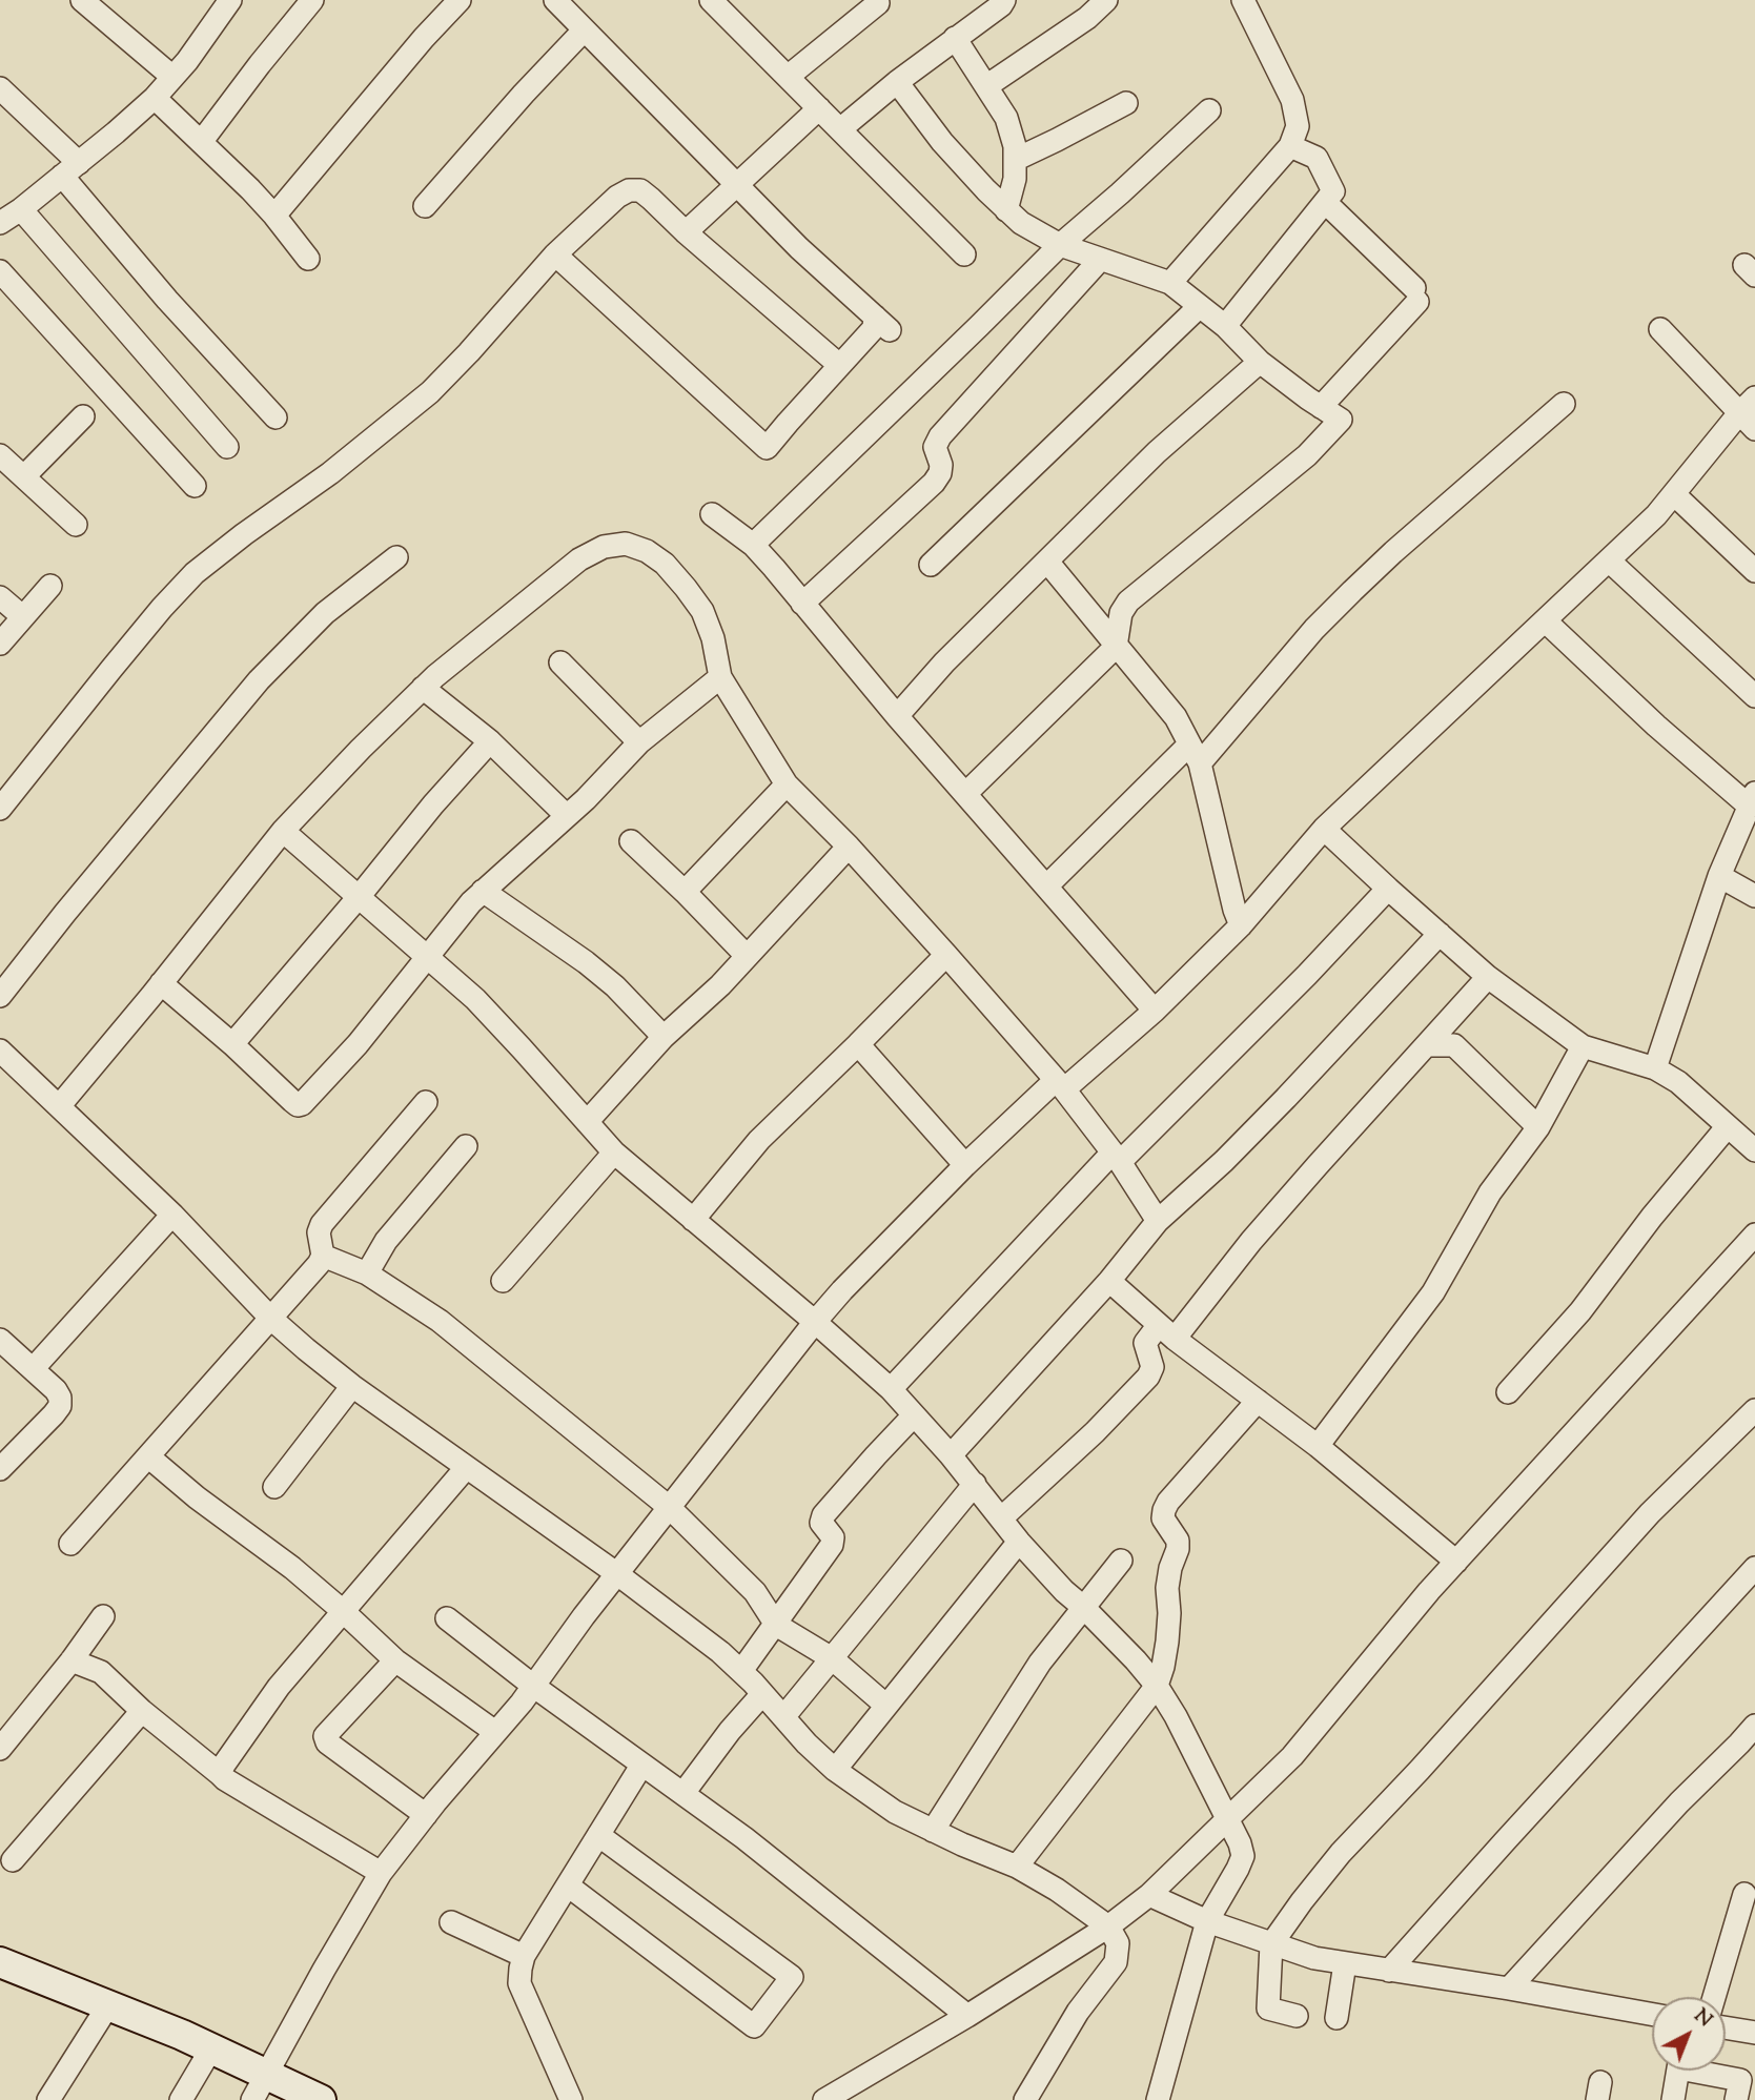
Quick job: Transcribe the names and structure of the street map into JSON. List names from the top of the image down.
{
  "north": "top right"
}
